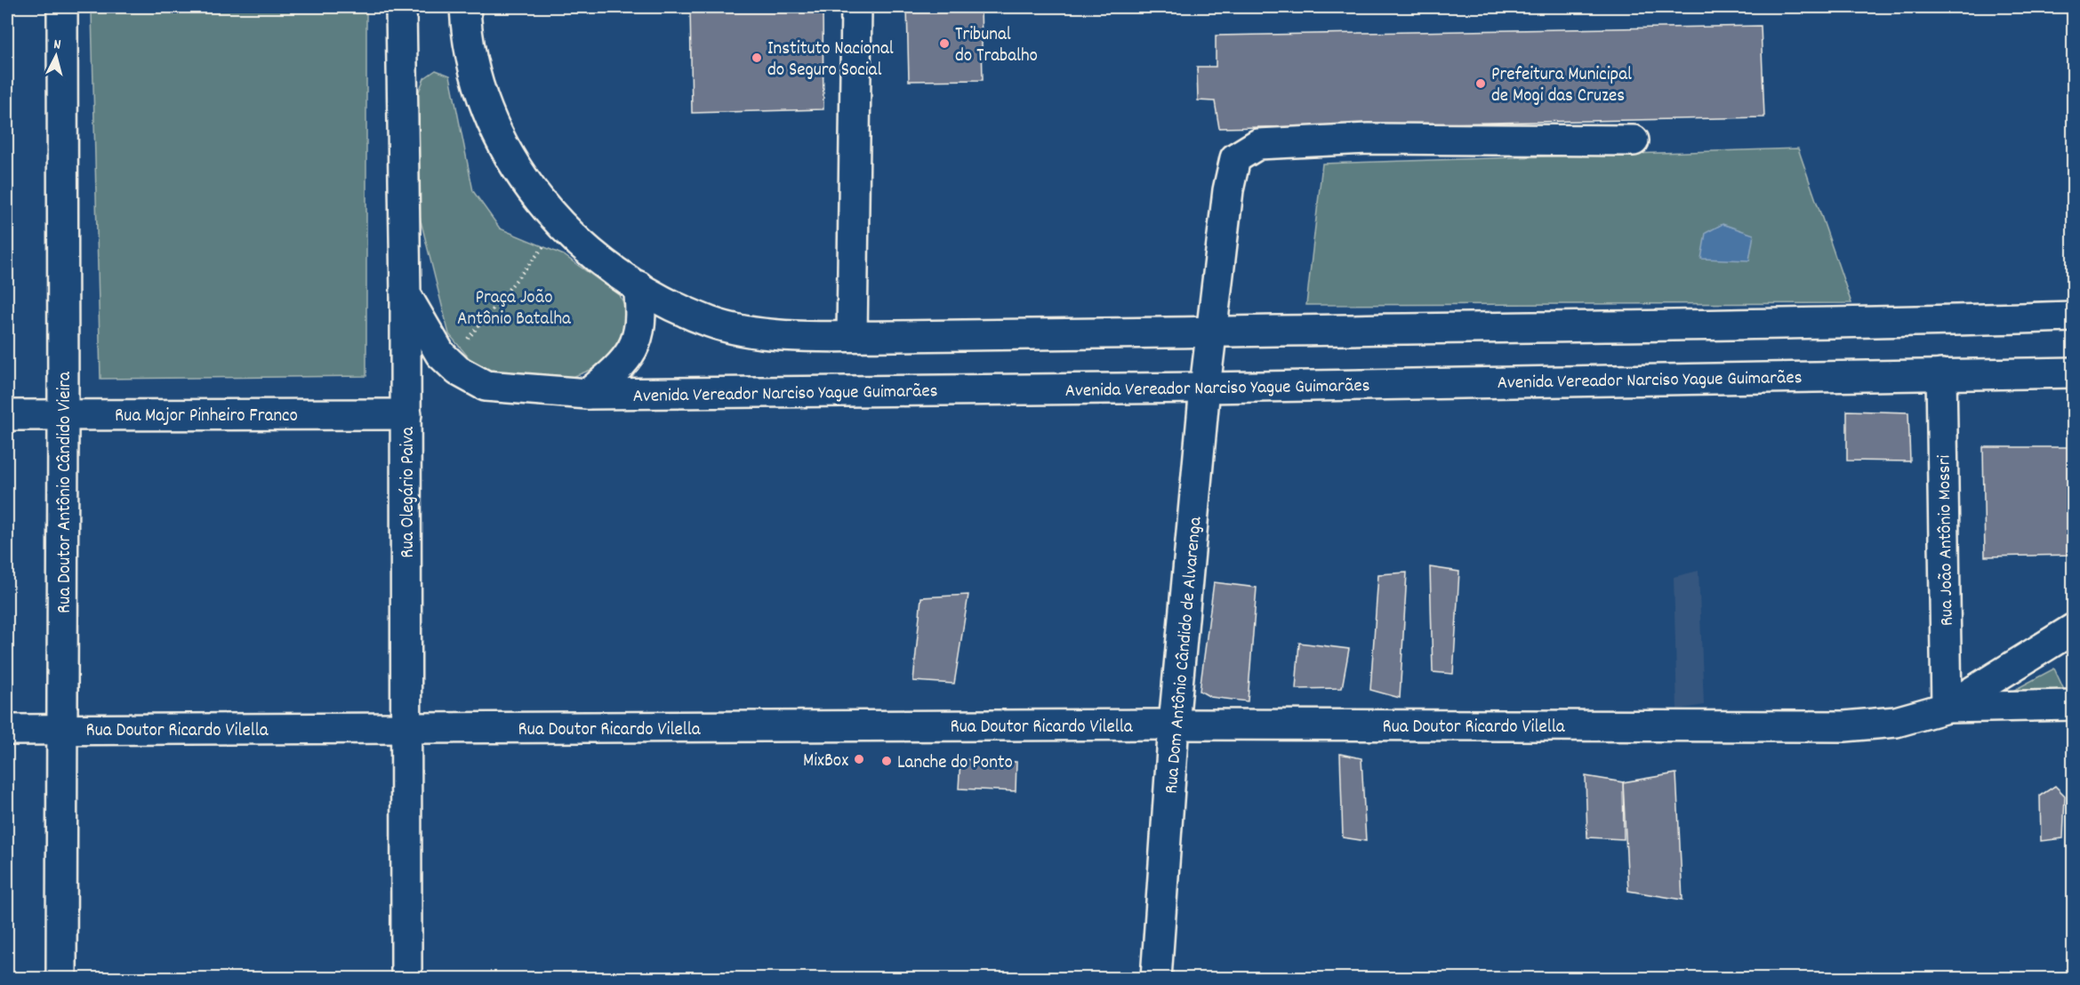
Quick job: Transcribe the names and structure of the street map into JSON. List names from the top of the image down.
{
  "streets": {
    "street": [
      "Avenida Vereador Narciso Yague Guimarães",
      "Rua Major Pinheiro Franco",
      "Rua Doutor Antônio Cândido Vieira",
      "Rua Olegário Paiva",
      "Rua João Antônio Mossri",
      "Rua Dom Antônio Cândido de Alvarenga",
      "Rua Doutor Ricardo Vilella"
    ]
  },
  "crossings": [
    ["Avenida Vereador Narciso Yague Guimarães", "Rua Olegário Paiva"],
    ["Avenida Vereador Narciso Yague Guimarães", "Rua João Antônio Mossri"],
    ["Avenida Vereador Narciso Yague Guimarães", "Rua Dom Antônio Cândido de Alvarenga"],
    ["Rua Major Pinheiro Franco", "Rua Doutor Antônio Cândido Vieira"],
    ["Rua Major Pinheiro Franco", "Rua Olegário Paiva"],
    ["Rua Doutor Antônio Cândido Vieira", "Rua Doutor Ricardo Vilella"],
    ["Rua Olegário Paiva", "Rua Doutor Ricardo Vilella"],
    ["Rua João Antônio Mossri", "Rua Doutor Ricardo Vilella"],
    ["Rua Dom Antônio Cândido de Alvarenga", "Rua Doutor Ricardo Vilella"]
  ],
  "parks": ["Praça João Antônio Batalha"],
  "places": [
    "Tribunal do Trabalho",
    "Instituto Nacional do Seguro Social",
    "Prefeitura Municipal de Mogi das Cruzes",
    "MixBox",
    "Lanche do Ponto"
  ],
  "north": "top"
}
